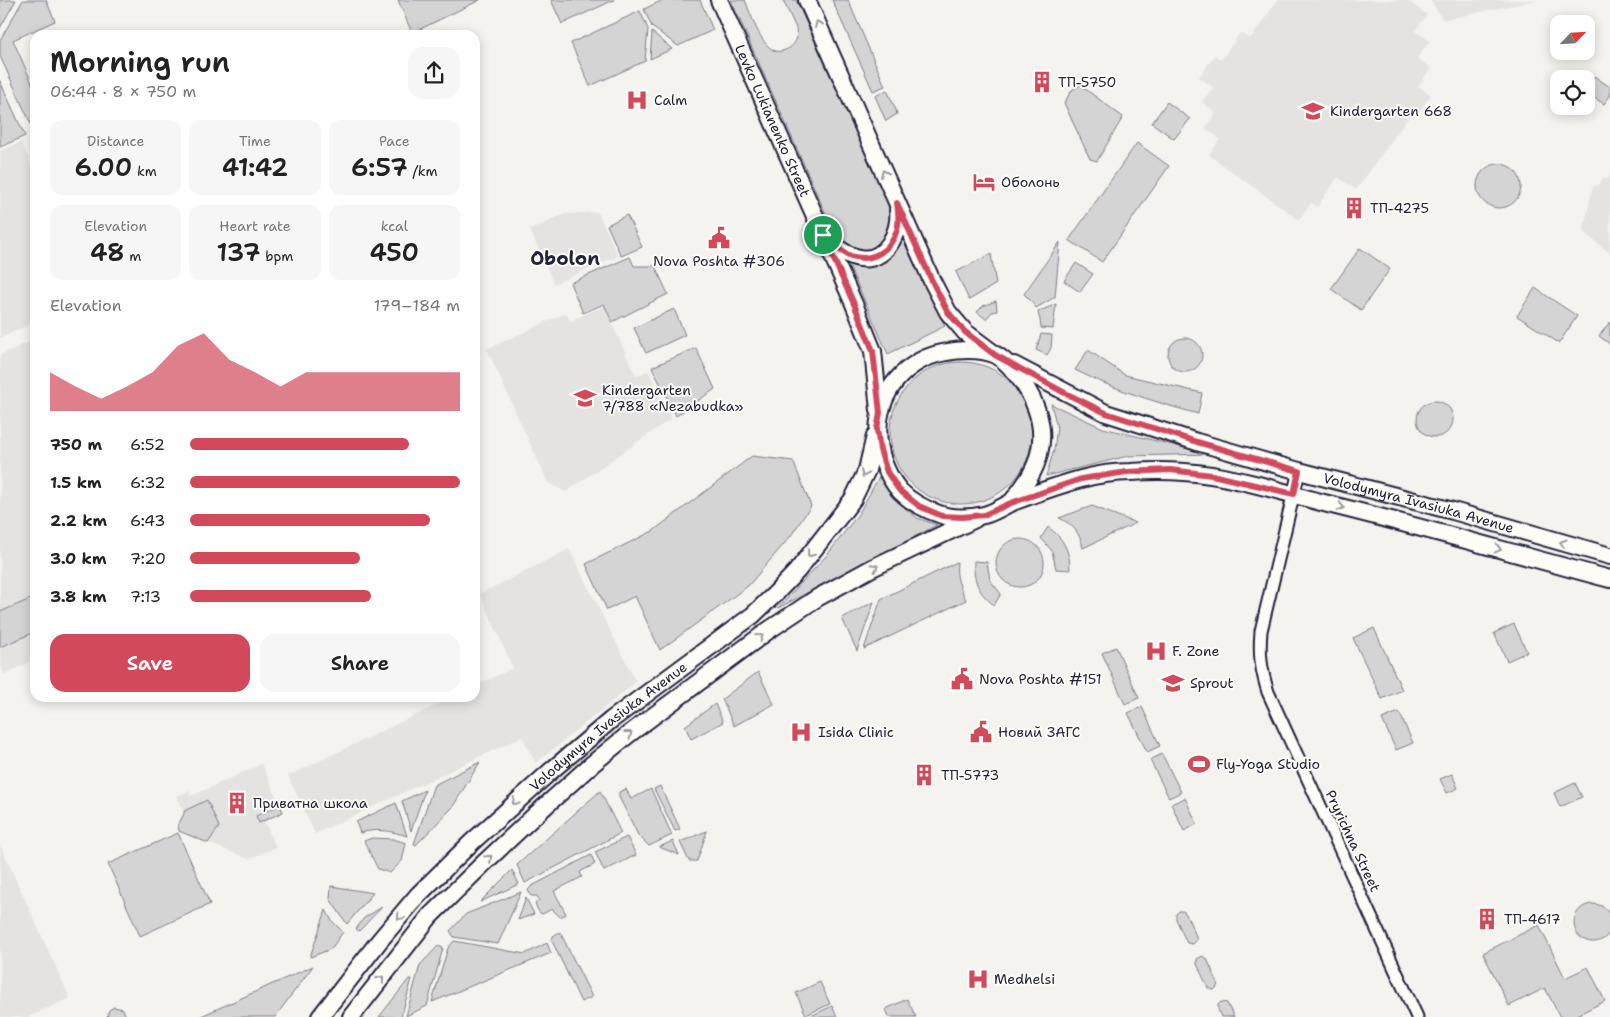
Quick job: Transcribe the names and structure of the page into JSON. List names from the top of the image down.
{
  "streets": {
    "main road": ["Levko Lukianenko Street", "Volodymyra Ivasiuka Avenue"],
    "street": ["Pryrichna Street"]
  },
  "crossings": [
    ["Levko Lukianenko Street", "Volodymyra Ivasiuka Avenue"],
    ["Volodymyra Ivasiuka Avenue", "Pryrichna Street"]
  ],
  "districts": ["Obolon"],
  "places": {
    "building": [
      "ТП-5750",
      "ТП-4275",
      "ТП-5773",
      "Приватна школа",
      "ТП-4617"
    ],
    "hospital": [
      "Calm",
      "F. Zone",
      "Isida Clinic",
      "Medhelsi"
    ],
    "school or university": ["Kindergarten 668", "Kindergarten 7/788 «Nezabudka»", "Sprout"],
    "hotel": ["Оболонь"],
    "public building": ["Nova Poshta #306", "Nova Poshta #151", "Новий ЗАГС"],
    "sports": ["Fly-Yoga Studio"]
  },
  "north": "top right",
  "page": {
    "heading": ["Morning run", "06:44 · 8 × 750 m"],
    "stats": [
      ["Distance", "6.00 km"],
      ["Time", "41:42"],
      ["Pace", "6:57 /km"],
      ["Elevation", "48 m"],
      ["Heart rate", "137 bpm"],
      ["kcal", "450"]
    ],
    "chart": ["Elevation", "179–184 m"],
    "list": [
      {
        "name": "750 m",
        "note": "6:52"
      },
      {
        "name": "1.5 km",
        "note": "6:32"
      },
      {
        "name": "2.2 km",
        "note": "6:43"
      },
      {
        "name": "3.0 km",
        "note": "7:20"
      },
      {
        "name": "3.8 km",
        "note": "7:13"
      }
    ],
    "buttons": ["Save", "Share"]
  }
}
